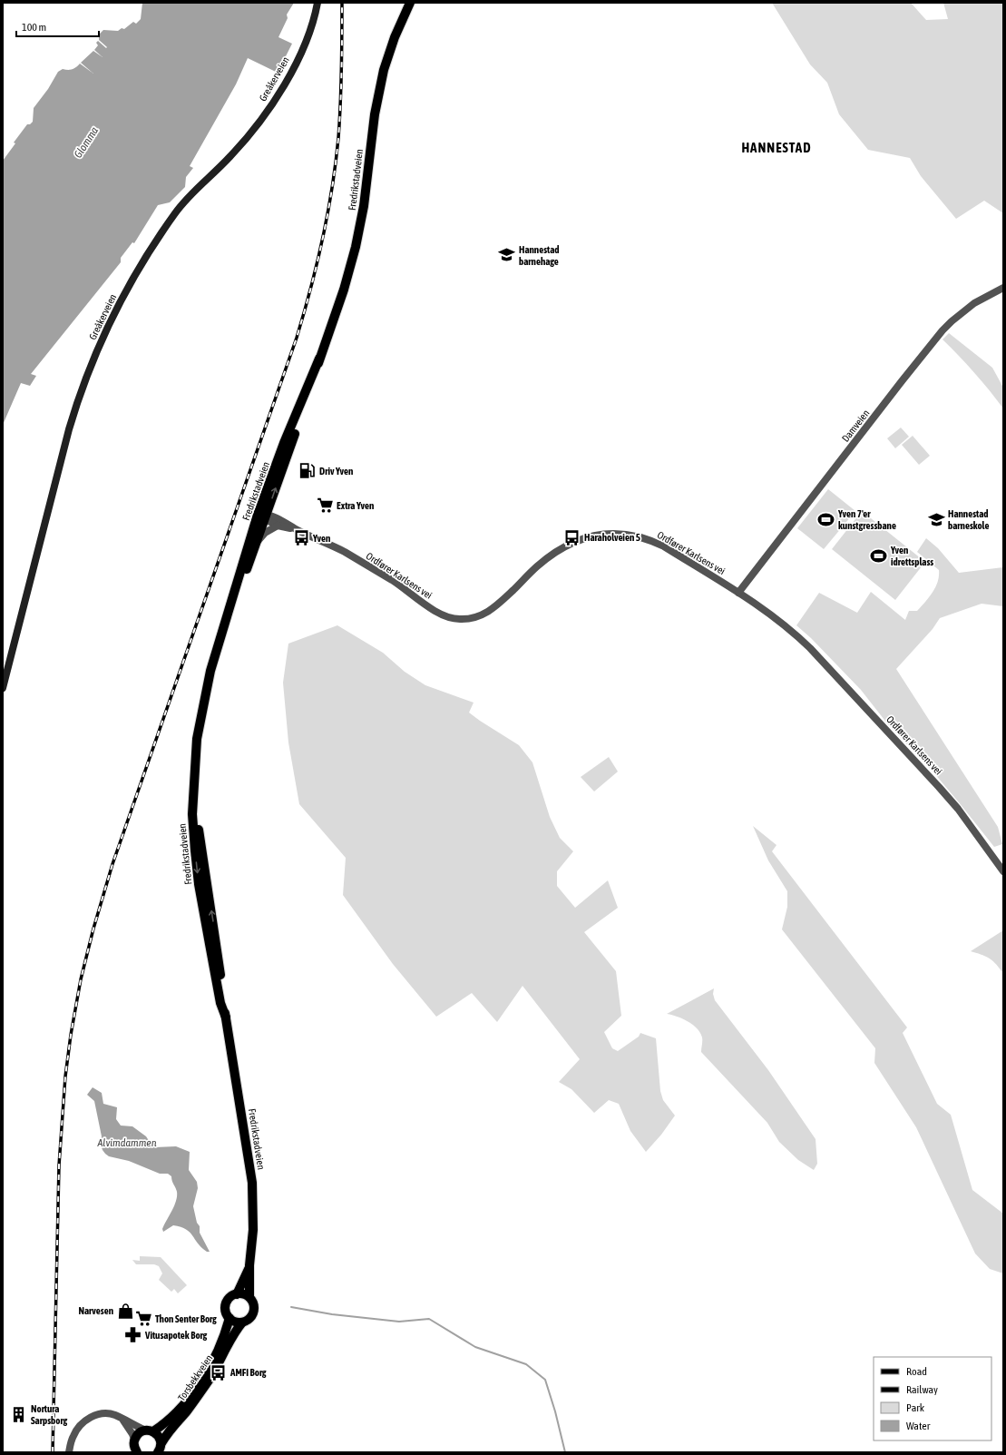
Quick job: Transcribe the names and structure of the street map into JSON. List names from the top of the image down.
{
  "streets": {
    "main road": ["Greåkerveien", "Fredrikstadveien", "Torsbekkveien"],
    "street": ["Damveien", "Ordfører Karlsens vei"]
  },
  "crossings": [
    ["Fredrikstadveien", "Ordfører Karlsens vei"],
    ["Fredrikstadveien", "Torsbekkveien"],
    ["Damveien", "Ordfører Karlsens vei"]
  ],
  "districts": ["HANNESTAD"],
  "water": ["Glomma", "Alvimdammen"],
  "places": {
    "school or university": ["Hannestad barnehage", "Hannestad barneskole"],
    "fuel station": ["Driv Yven"],
    "supermarket": ["Extra Yven", "Thon Senter Borg"],
    "sports": ["Yven 7'er kunstgressbane", "Yven idrettsplass"],
    "bus stop": ["Haraholveien 5", "Yven", "AMFI Borg"],
    "shop": ["Narvesen"],
    "pharmacy": ["Vitusapotek Borg"],
    "building": ["Nortura Sarpsborg"]
  },
  "legend": [
    "Road",
    "Railway",
    "Park",
    "Water"
  ],
  "scale_bar": "100 m"
}
